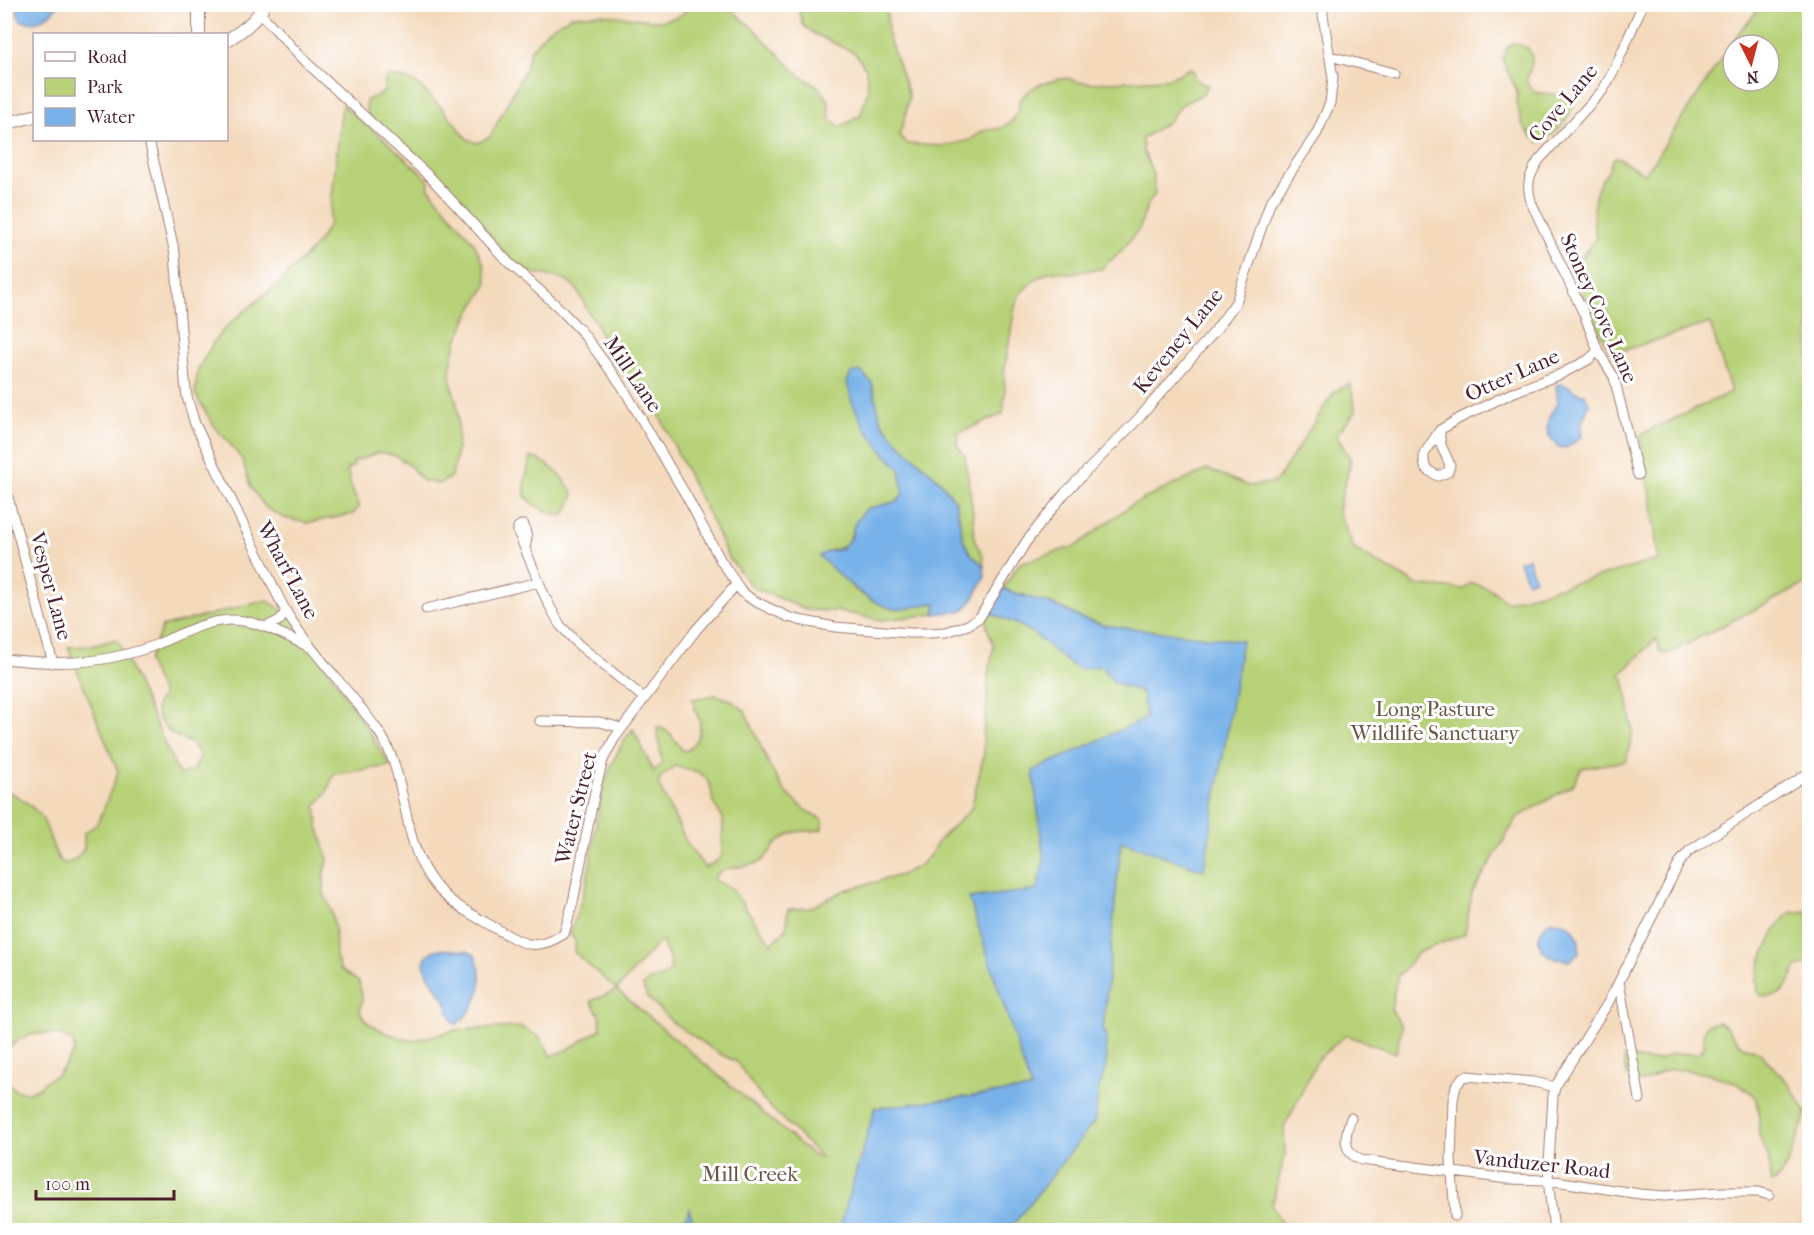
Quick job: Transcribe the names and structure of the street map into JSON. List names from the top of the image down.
{
  "streets": {
    "street": [
      "Cove Lane",
      "Stoney Cove Lane",
      "Keveney Lane",
      "Mill Lane",
      "Otter Lane",
      "Wharf Lane",
      "Vesper Lane",
      "Water Street",
      "Vanduzer Road"
    ]
  },
  "crossings": [
    ["Cove Lane", "Stoney Cove Lane"],
    ["Stoney Cove Lane", "Otter Lane"],
    ["Keveney Lane", "Mill Lane"],
    ["Mill Lane", "Water Street"],
    ["Wharf Lane", "Water Street"]
  ],
  "parks": ["Long Pasture Wildlife Sanctuary", "Mill Creek"],
  "legend": ["Road", "Park", "Water"],
  "scale_bar": "100 m",
  "north": "bottom"
}
